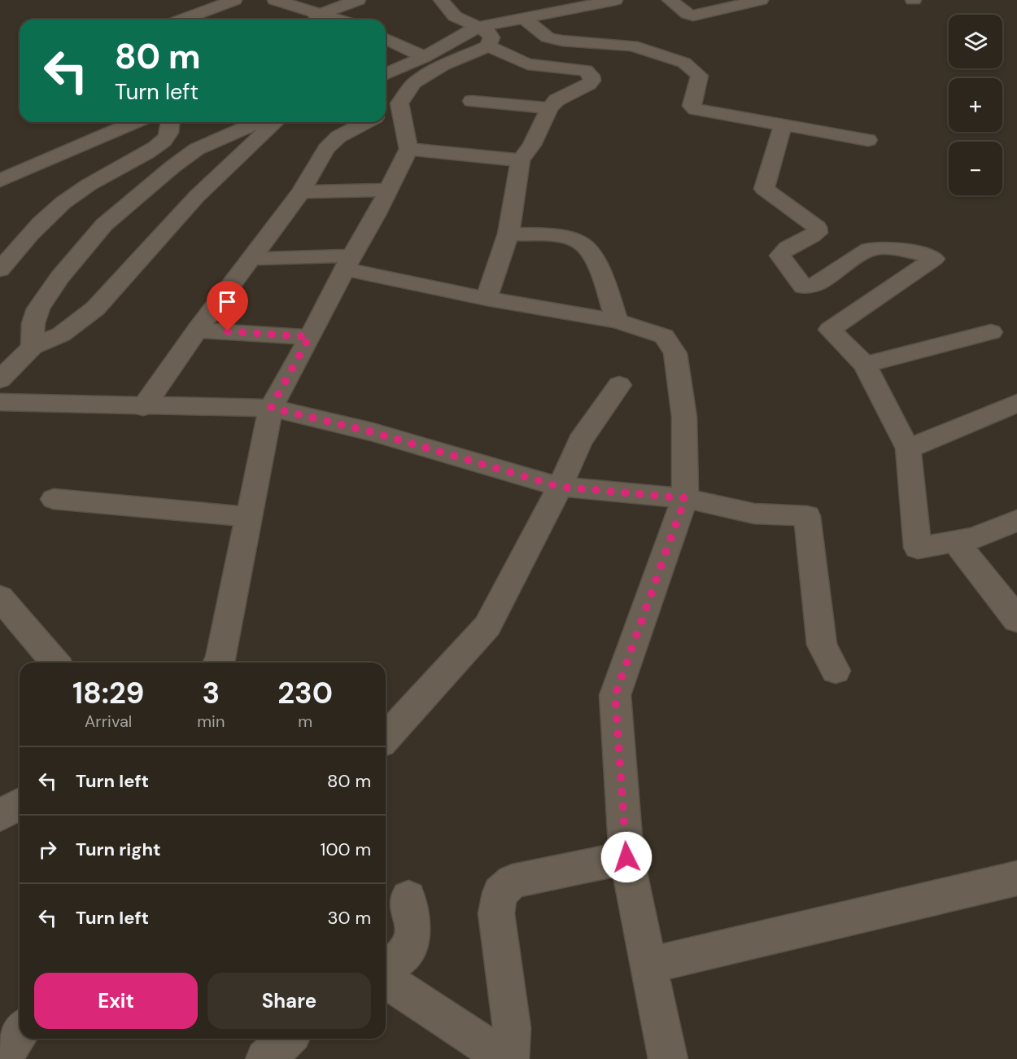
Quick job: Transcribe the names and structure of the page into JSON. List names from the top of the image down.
{
  "page": {
    "map_buttons": ["+", "−"],
    "turn": ["80 m", "Turn left"],
    "eta": [
      "18:29",
      "Arrival",
      "3",
      "min",
      "230",
      "m"
    ],
    "list": [
      {
        "name": "Turn left",
        "value": "80 m"
      },
      {
        "name": "Turn right",
        "value": "100 m"
      },
      {
        "name": "Turn left",
        "value": "30 m"
      }
    ],
    "buttons": ["Exit", "Share"]
  }
}
